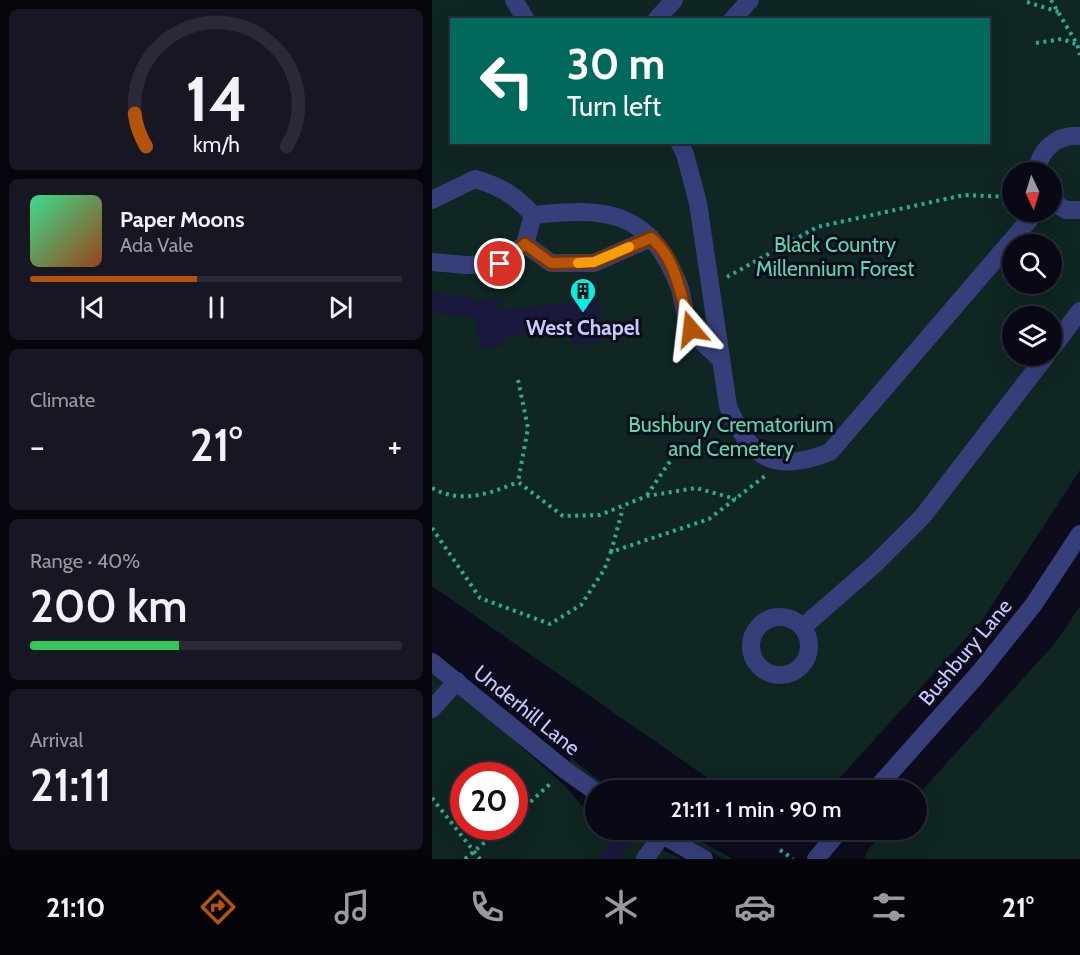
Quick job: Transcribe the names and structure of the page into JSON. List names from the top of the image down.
{
  "streets": {
    "street": ["Bushbury Lane", "Underhill Lane"]
  },
  "parks": ["Black Country Millennium Forest", "Bushbury Crematorium and Cemetery"],
  "places": {
    "building": ["West Chapel"]
  },
  "north": "bottom",
  "page": {
    "turn": ["30 m", "Turn left"],
    "song": ["Paper Moons", "Ada Vale"],
    "tile": [
      "Climate",
      ["Range · 40%", "200 km"],
      ["Arrival", "21:11"]
    ],
    "heat": ["−", "21°", "+"],
    "limit": "20",
    "trip": "21:11 · 1 min · 90 m",
    "tabs": ["21:10", "21°"],
    "gauge": ["14", "km/h"]
  }
}
